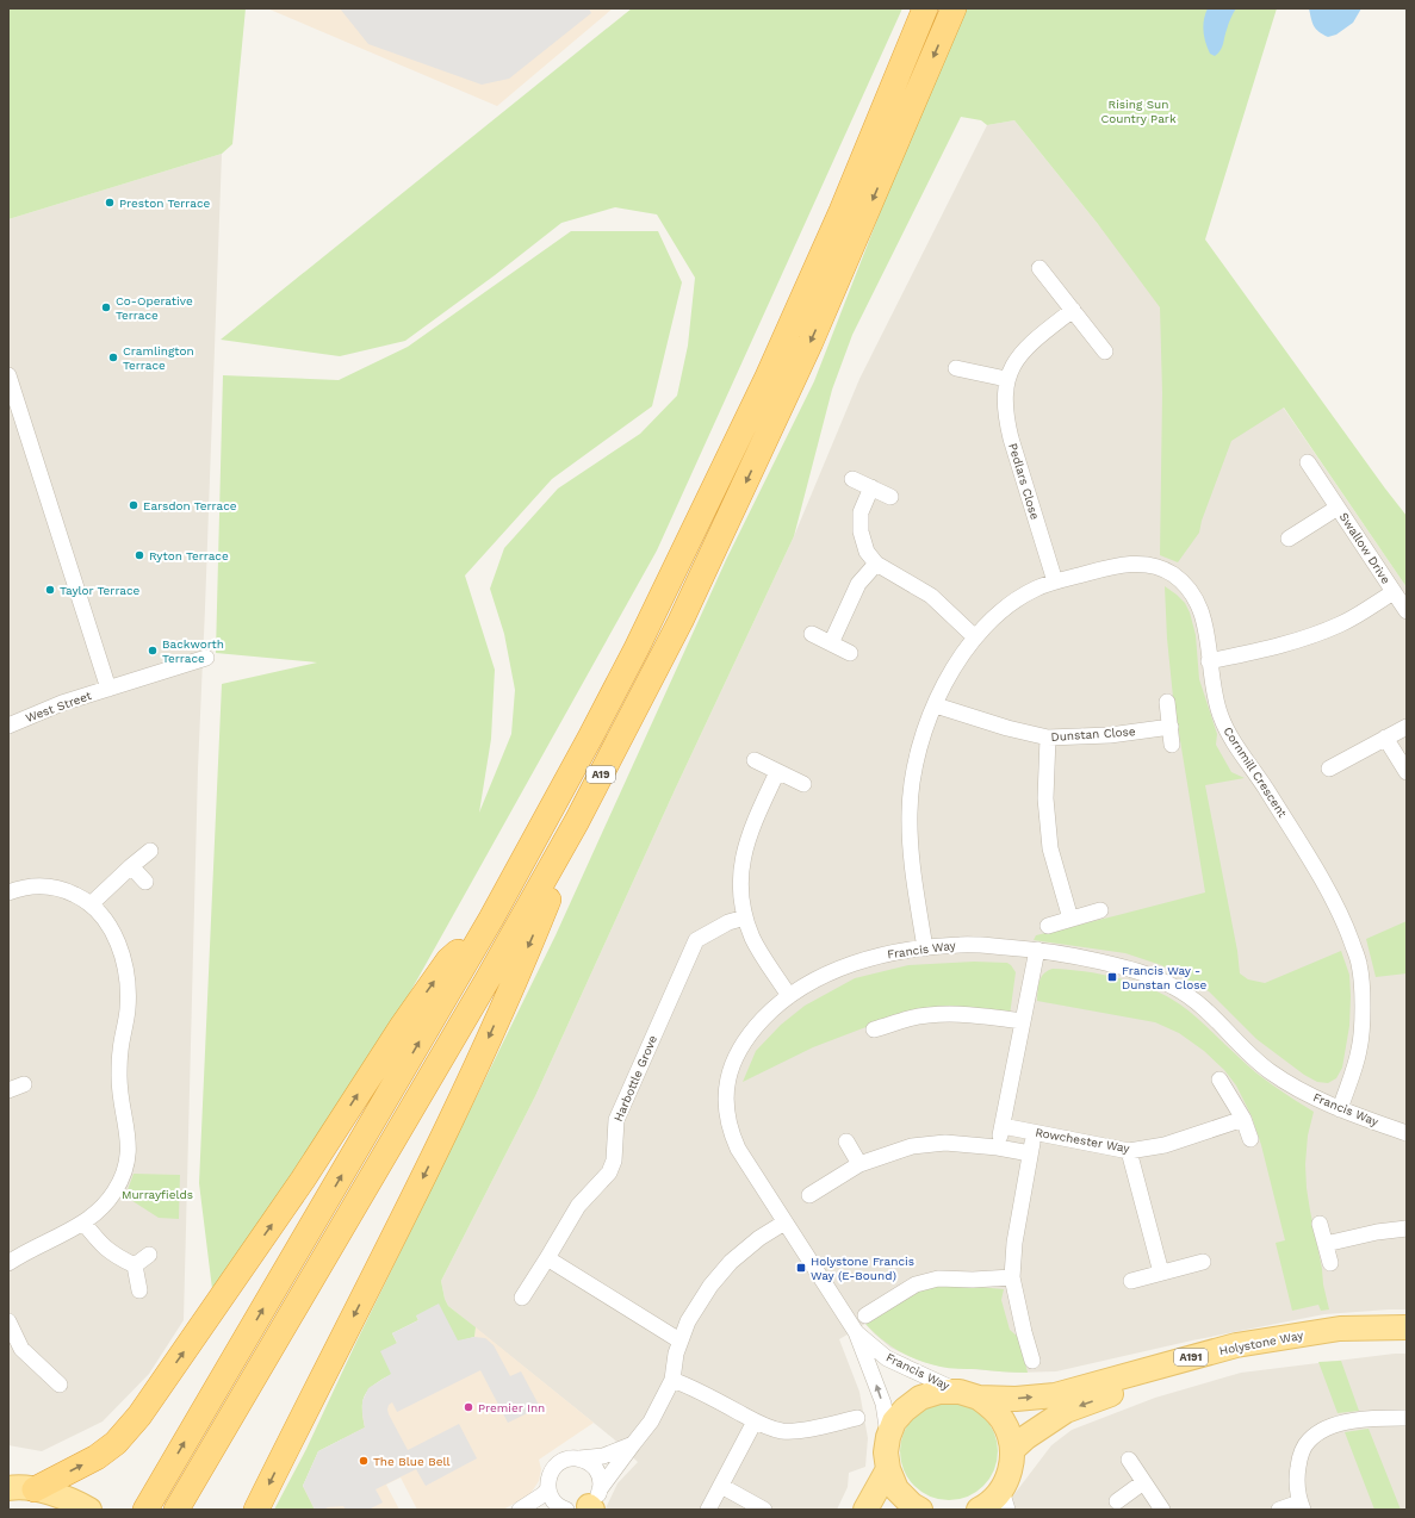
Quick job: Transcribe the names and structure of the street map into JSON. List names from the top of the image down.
{
  "streets": {
    "highway": ["A19"],
    "main road": ["Holystone Way", "A191"],
    "street": [
      "Pedlars Close",
      "Swallow Drive",
      "West Street",
      "Dunstan Close",
      "Cornmill Crescent",
      "Francis Way",
      "Harbottle Grove",
      "Rowchester Way"
    ]
  },
  "crossings": [
    ["Pedlars Close", "Cornmill Crescent"],
    ["Dunstan Close", "Cornmill Crescent"],
    ["Cornmill Crescent", "Francis Way"],
    ["Francis Way", "Holystone Way"]
  ],
  "parks": ["Rising Sun Country Park", "Murrayfields"],
  "places": {
    "other": [
      "Preston Terrace",
      "Co-Operative Terrace",
      "Cramlington Terrace",
      "Earsdon Terrace",
      "Ryton Terrace",
      "Taylor Terrace",
      "Backworth Terrace",
      "Premier Inn",
      "The Blue Bell"
    ],
    "transit": ["Francis Way - Dunstan Close", "Holystone Francis Way (E-Bound)"]
  }
}
